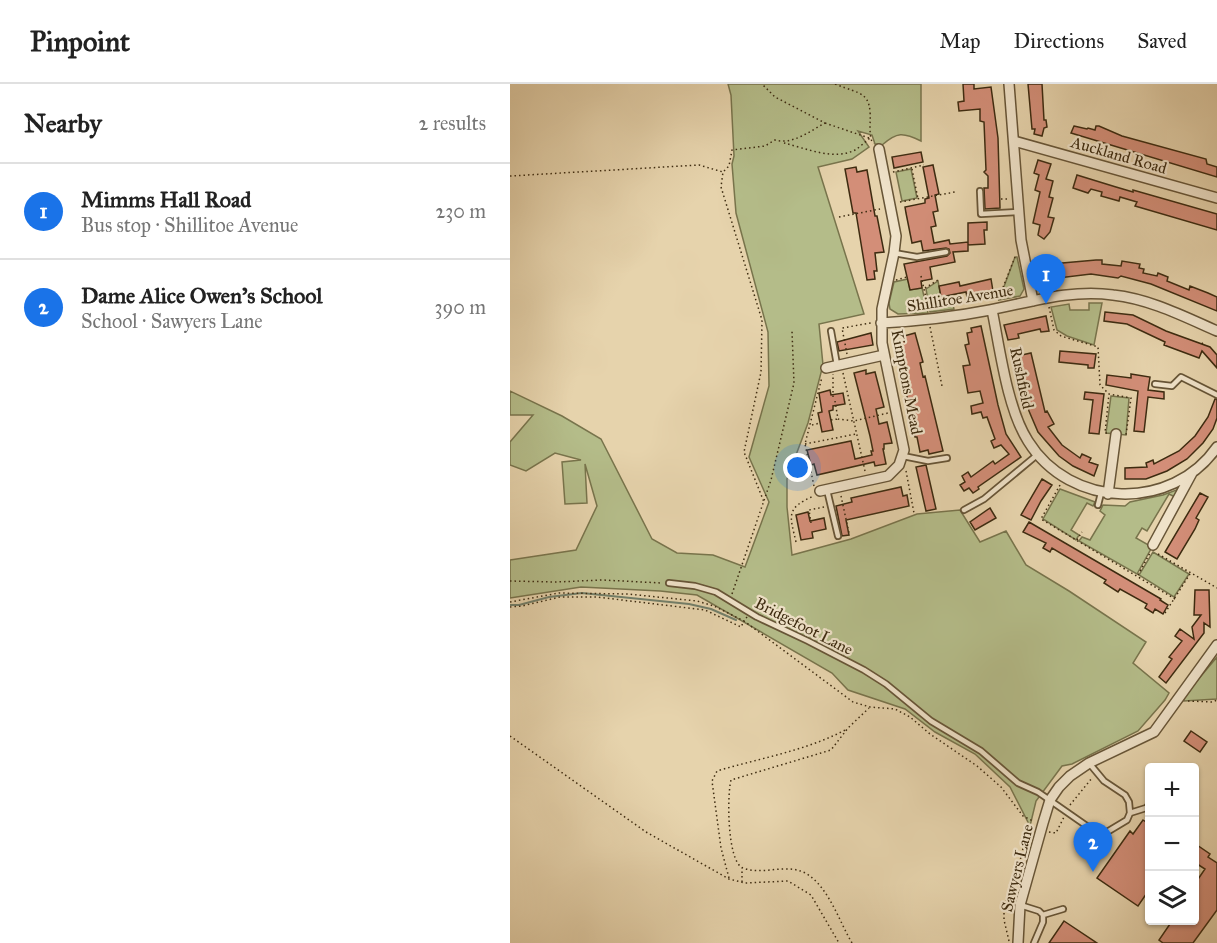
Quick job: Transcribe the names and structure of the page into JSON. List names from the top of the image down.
{
  "streets": {
    "street": [
      "Auckland Road",
      "Shillitoe Avenue",
      "Rushfield",
      "Kimptons Mead",
      "Sawyers Lane"
    ],
    "lane": ["Bridgefoot Lane"]
  },
  "crossings": [
    ["Shillitoe Avenue", "Rushfield"],
    ["Shillitoe Avenue", "Kimptons Mead"],
    ["Bridgefoot Lane", "Sawyers Lane"]
  ],
  "page": {
    "header": "Pinpoint",
    "nav": ["Map", "Directions", "Saved"],
    "heading": ["Nearby", "2 results"],
    "list": [
      {
        "mark": "1",
        "name": "Mimms Hall Road",
        "note": "Bus stop · Shillitoe Avenue",
        "value": "230 m"
      },
      {
        "mark": "2",
        "name": "Dame Alice Owen's School",
        "note": "School · Sawyers Lane",
        "value": "390 m"
      }
    ],
    "pins": ["1", "2"],
    "map_buttons": ["+", "−"]
  }
}
